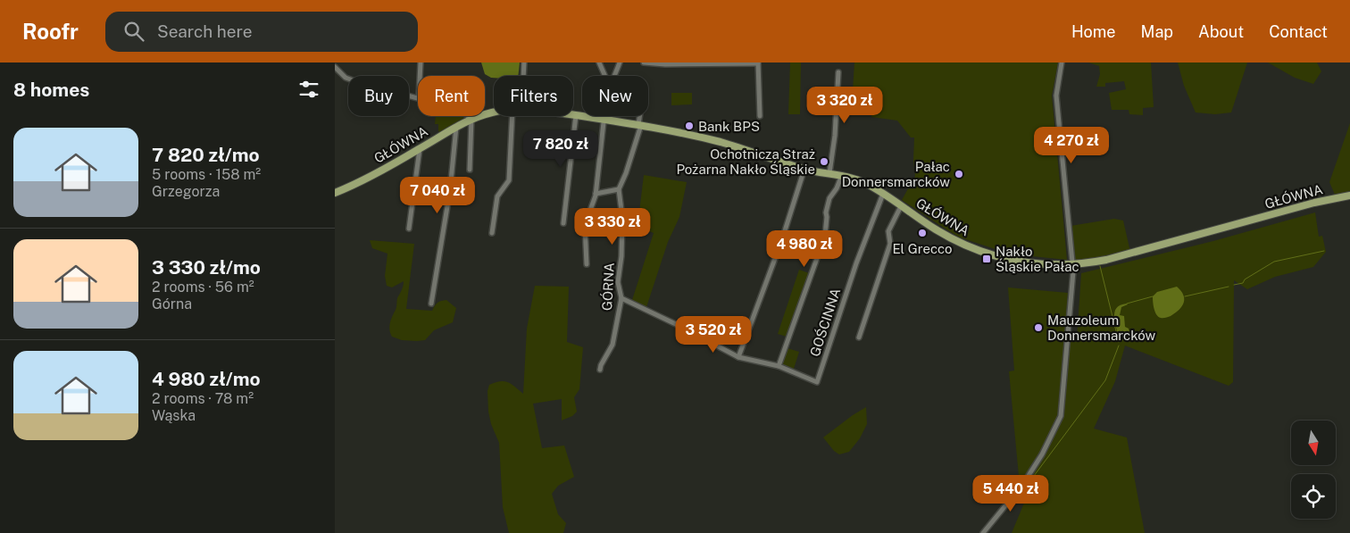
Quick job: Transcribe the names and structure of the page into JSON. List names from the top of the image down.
{
  "streets": {
    "main road": ["GŁÓWNA"],
    "street": ["GÓRNA", "GOŚCINNA"]
  },
  "crossings": [
    ["GŁÓWNA", "GÓRNA"],
    ["GŁÓWNA", "GOŚCINNA"]
  ],
  "places": {
    "other": [
      "Bank BPS",
      "Ochotnicza Straż Pożarna Nakło Śląskie",
      "Pałac Donnersmarcków",
      "El Grecco",
      "Mauzoleum Donnersmarcków"
    ],
    "transit": ["Nakło Śląskie Pałac"]
  },
  "north": "bottom",
  "page": {
    "header": "Roofr",
    "search": "Search here",
    "nav": [
      "Home",
      "Map",
      "About",
      "Contact"
    ],
    "heading": "8 homes",
    "chip": [
      "Buy",
      "Rent",
      "Filters",
      "New"
    ],
    "price": [
      "3 320 zł",
      "4 270 zł",
      "7 820 zł",
      "7 040 zł",
      "3 330 zł",
      "4 980 zł",
      "3 520 zł",
      "5 440 zł"
    ],
    "list": [
      {
        "name": "7 820 zł/mo",
        "note": "5 rooms · 158 m² · Grzegorza"
      },
      {
        "name": "3 330 zł/mo",
        "note": "2 rooms · 56 m² · Górna"
      },
      {
        "name": "4 980 zł/mo",
        "note": "2 rooms · 78 m² · Wąska"
      }
    ]
  }
}
